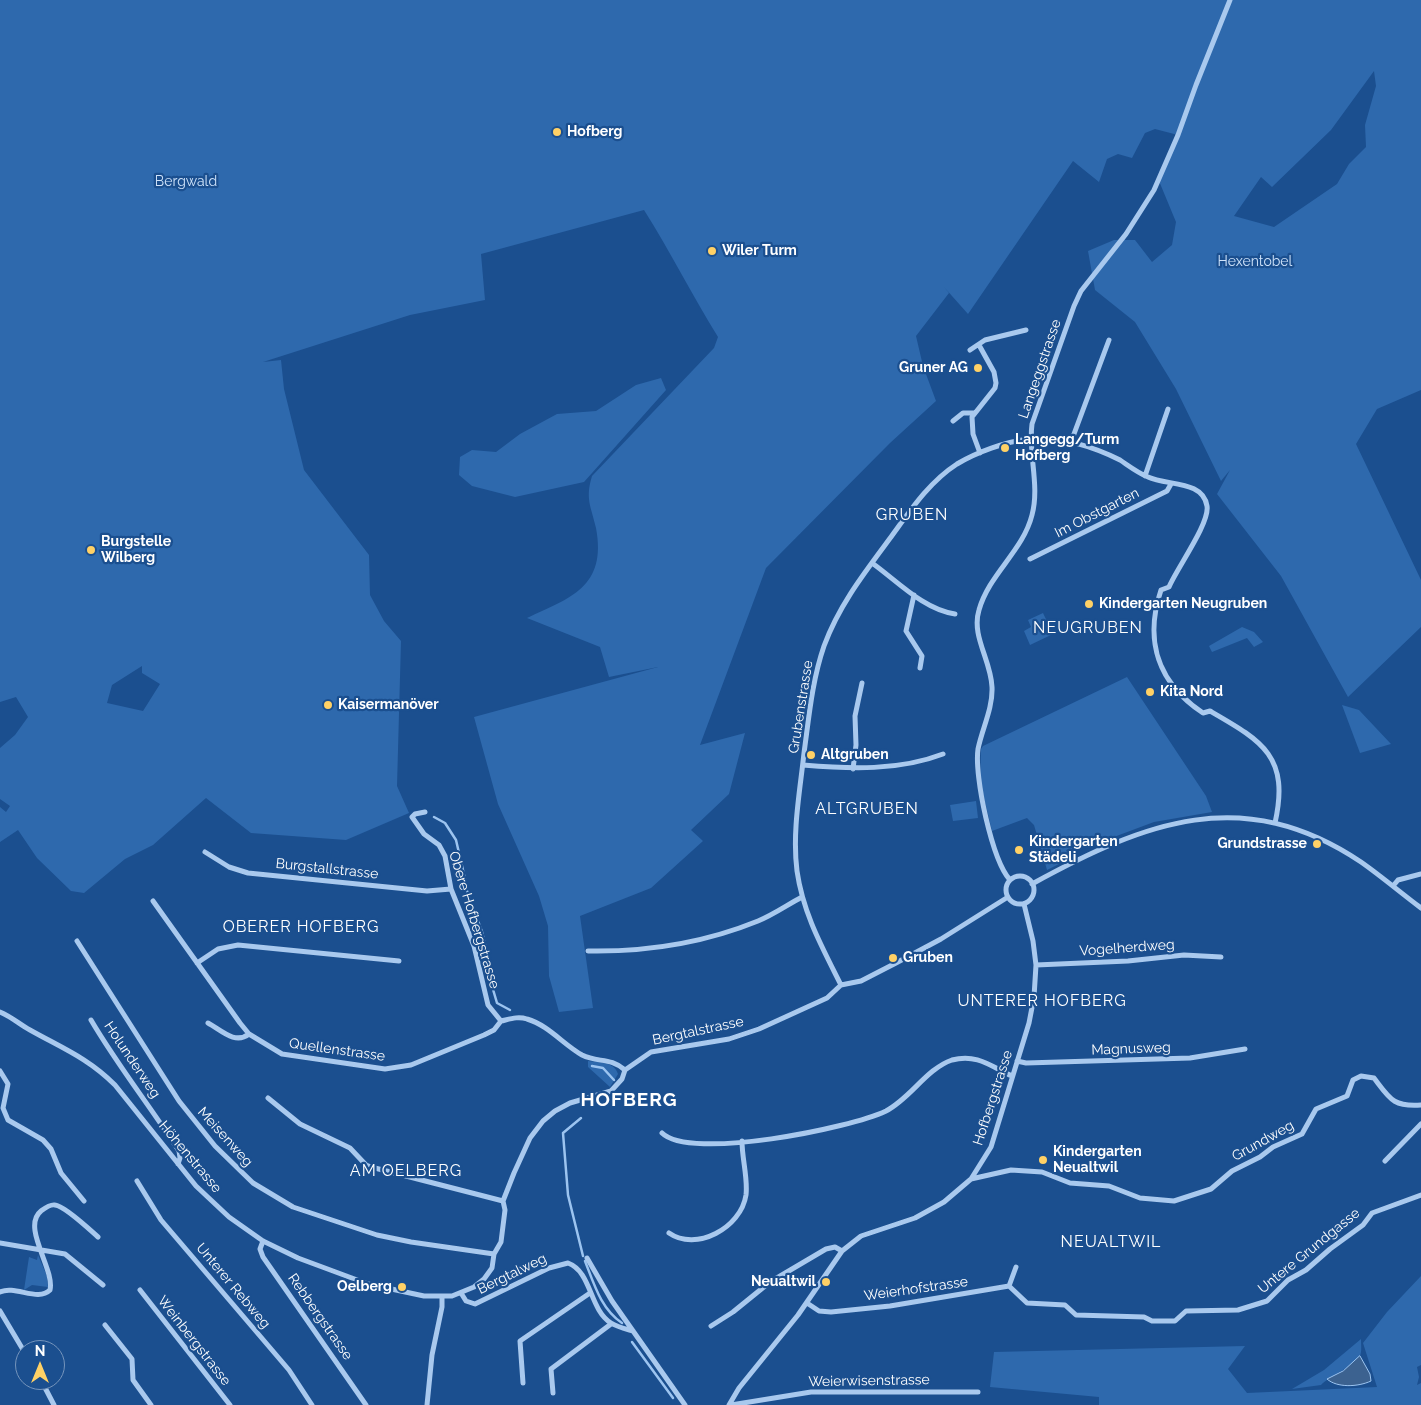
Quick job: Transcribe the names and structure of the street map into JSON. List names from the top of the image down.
{
  "streets": {
    "street": [
      "Langeggstrasse",
      "Im Obstgarten",
      "Grubenstrasse",
      "Burgstallstrasse",
      "Obere Hofbergstrasse",
      "Vogelherdweg",
      "Bergtalstrasse",
      "Magnusweg",
      "Quellenstrasse",
      "Holunderweg",
      "Hofbergstrasse",
      "Meisenweg",
      "Grundweg",
      "Höhenstrasse",
      "Untere Grundgasse",
      "Bergtalweg",
      "Unterer Rebweg",
      "Weierhofstrasse",
      "Rebbergstrasse",
      "Weinbergstrasse",
      "Weierwisenstrasse"
    ]
  },
  "crossings": [
    ["Langeggstrasse", "Grubenstrasse"],
    ["Langeggstrasse", "Bergtalstrasse"],
    ["Langeggstrasse", "Hofbergstrasse"],
    ["Im Obstgarten", "Grubenstrasse"],
    ["Grubenstrasse", "Bergtalstrasse"],
    ["Burgstallstrasse", "Obere Hofbergstrasse"],
    ["Obere Hofbergstrasse", "Quellenstrasse"],
    ["Vogelherdweg", "Hofbergstrasse"],
    ["Bergtalstrasse", "Hofbergstrasse"],
    ["Bergtalstrasse", "Meisenweg"],
    ["Bergtalstrasse", "Höhenstrasse"],
    ["Bergtalstrasse", "Bergtalweg"],
    ["Magnusweg", "Hofbergstrasse"],
    ["Holunderweg", "Höhenstrasse"],
    ["Hofbergstrasse", "Grundweg"],
    ["Hofbergstrasse", "Weierhofstrasse"],
    ["Hofbergstrasse", "Weierwisenstrasse"],
    ["Höhenstrasse", "Rebbergstrasse"],
    ["Untere Grundgasse", "Weierhofstrasse"]
  ],
  "districts": [
    "GRUBEN",
    "NEUGRUBEN",
    "ALTGRUBEN",
    "OBERER HOFBERG",
    "UNTERER HOFBERG",
    "HOFBERG",
    "AM OELBERG",
    "NEUALTWIL"
  ],
  "parks": ["Bergwald", "Hexentobel"],
  "places": [
    "Hofberg",
    "Wiler Turm",
    "Gruner AG",
    "Langegg/Turm Hofberg",
    "Burgstelle Wilberg",
    "Kindergarten Neugruben",
    "Kita Nord",
    "Kaisermanöver",
    "Altgruben",
    "Grundstrasse",
    "Kindergarten Städeli",
    "Gruben",
    "Kindergarten Neualtwil",
    "Neualtwil",
    "Oelberg"
  ],
  "north": "top"
}
